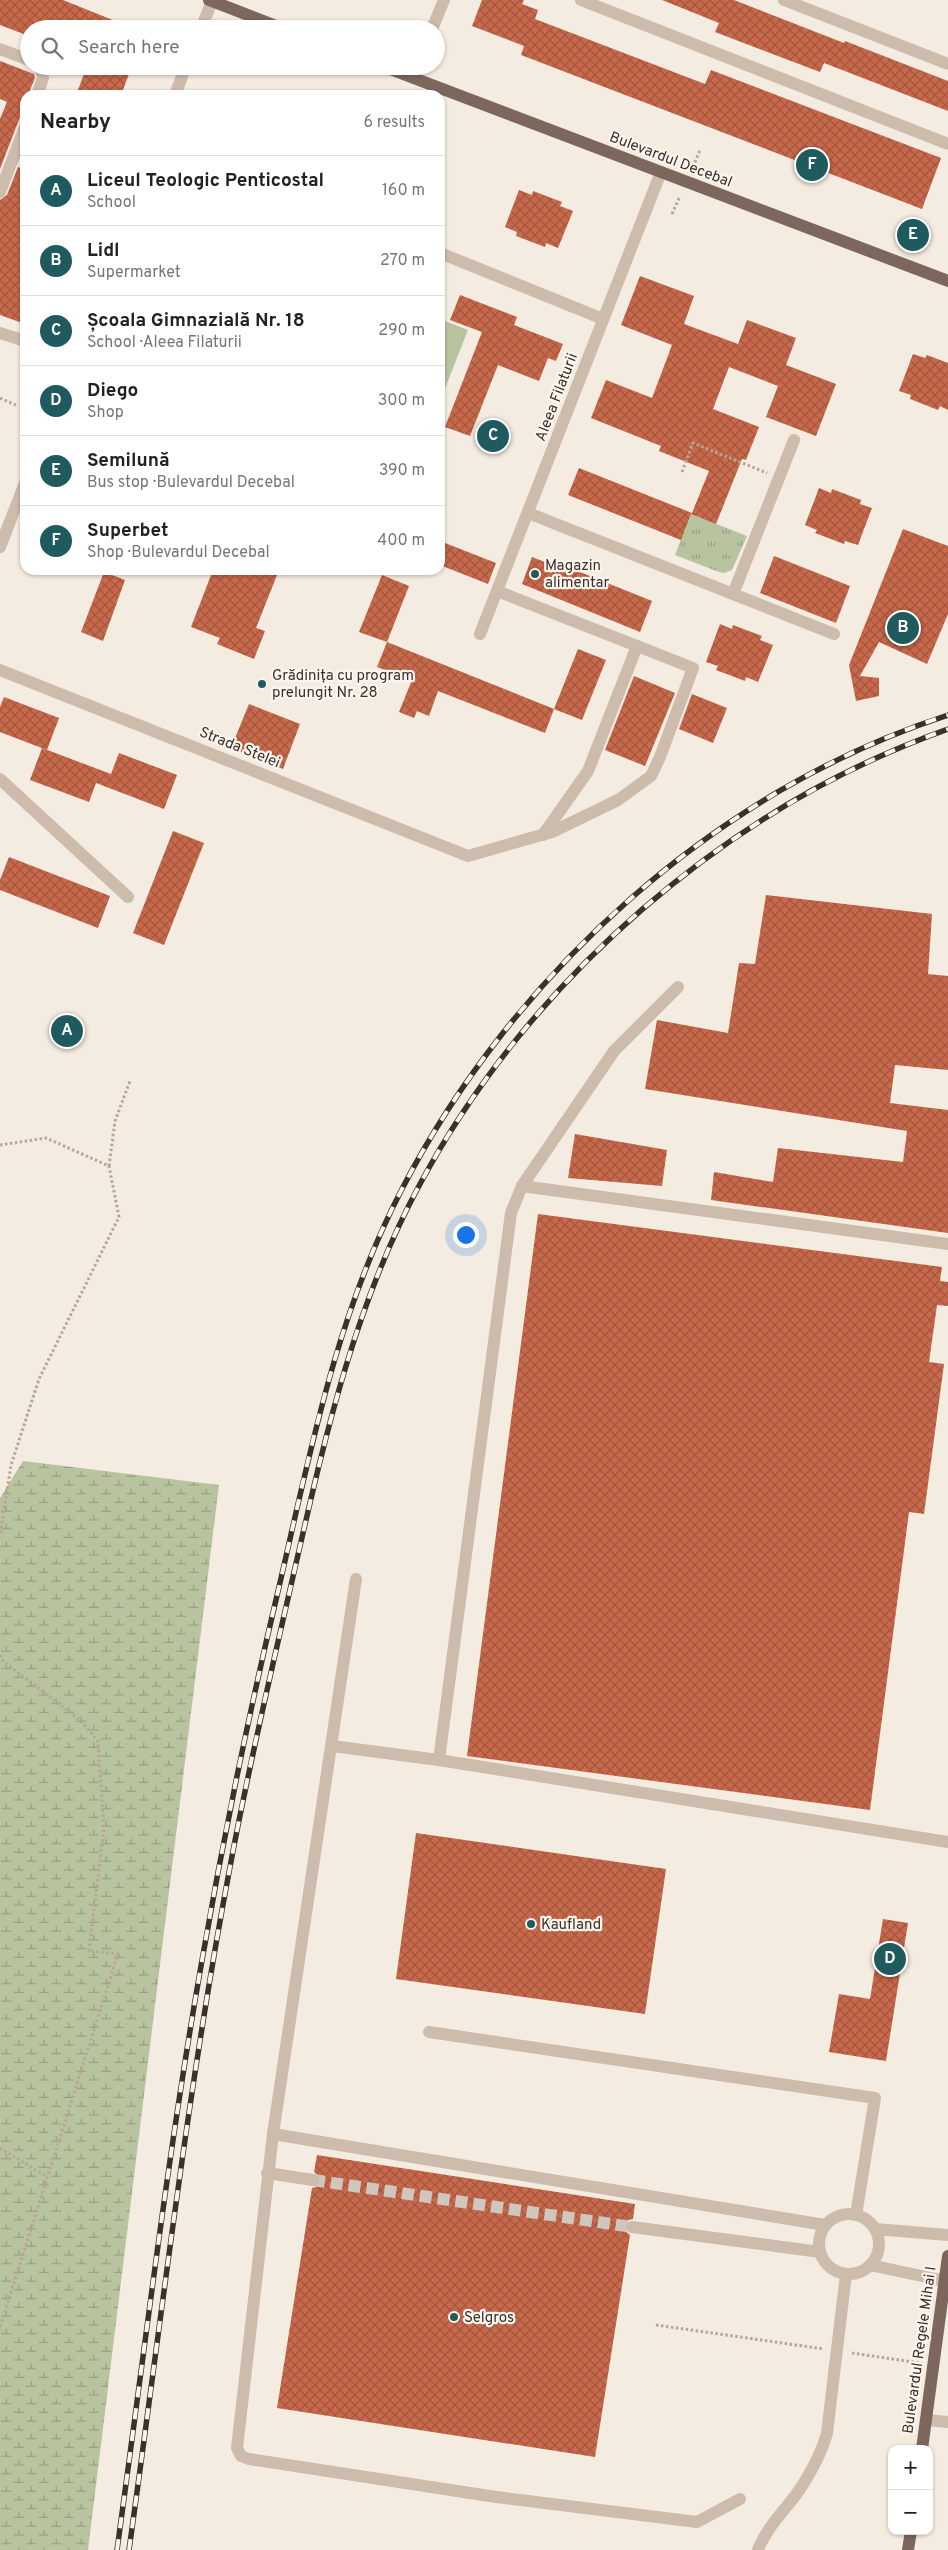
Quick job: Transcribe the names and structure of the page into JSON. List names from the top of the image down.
{
  "streets": {
    "main road": ["Bulevardul Decebal", "Bulevardul Regele Mihai I"],
    "street": ["Aleea Filaturii", "Strada Stelei"]
  },
  "crossings": [
    ["Bulevardul Decebal", "Aleea Filaturii"]
  ],
  "places": [
    "Magazin alimentar",
    "Grădinița cu program prelungit Nr. 28",
    "Kaufland",
    "Selgros"
  ],
  "page": {
    "search": "Search here",
    "heading": ["Nearby", "6 results"],
    "pins": [
      "F",
      "E",
      "C",
      "B",
      "A",
      "D"
    ],
    "list": [
      {
        "mark": "A",
        "name": "Liceul Teologic Penticostal",
        "note": "School",
        "value": "160 m"
      },
      {
        "mark": "B",
        "name": "Lidl",
        "note": "Supermarket",
        "value": "270 m"
      },
      {
        "mark": "C",
        "name": "Școala Gimnazială Nr. 18",
        "note": "School · Aleea Filaturii",
        "value": "290 m"
      },
      {
        "mark": "D",
        "name": "Diego",
        "note": "Shop",
        "value": "300 m"
      },
      {
        "mark": "E",
        "name": "Semilună",
        "note": "Bus stop · Bulevardul Decebal",
        "value": "390 m"
      },
      {
        "mark": "F",
        "name": "Superbet",
        "note": "Shop · Bulevardul Decebal",
        "value": "400 m"
      }
    ],
    "map_buttons": ["+", "−"]
  }
}
